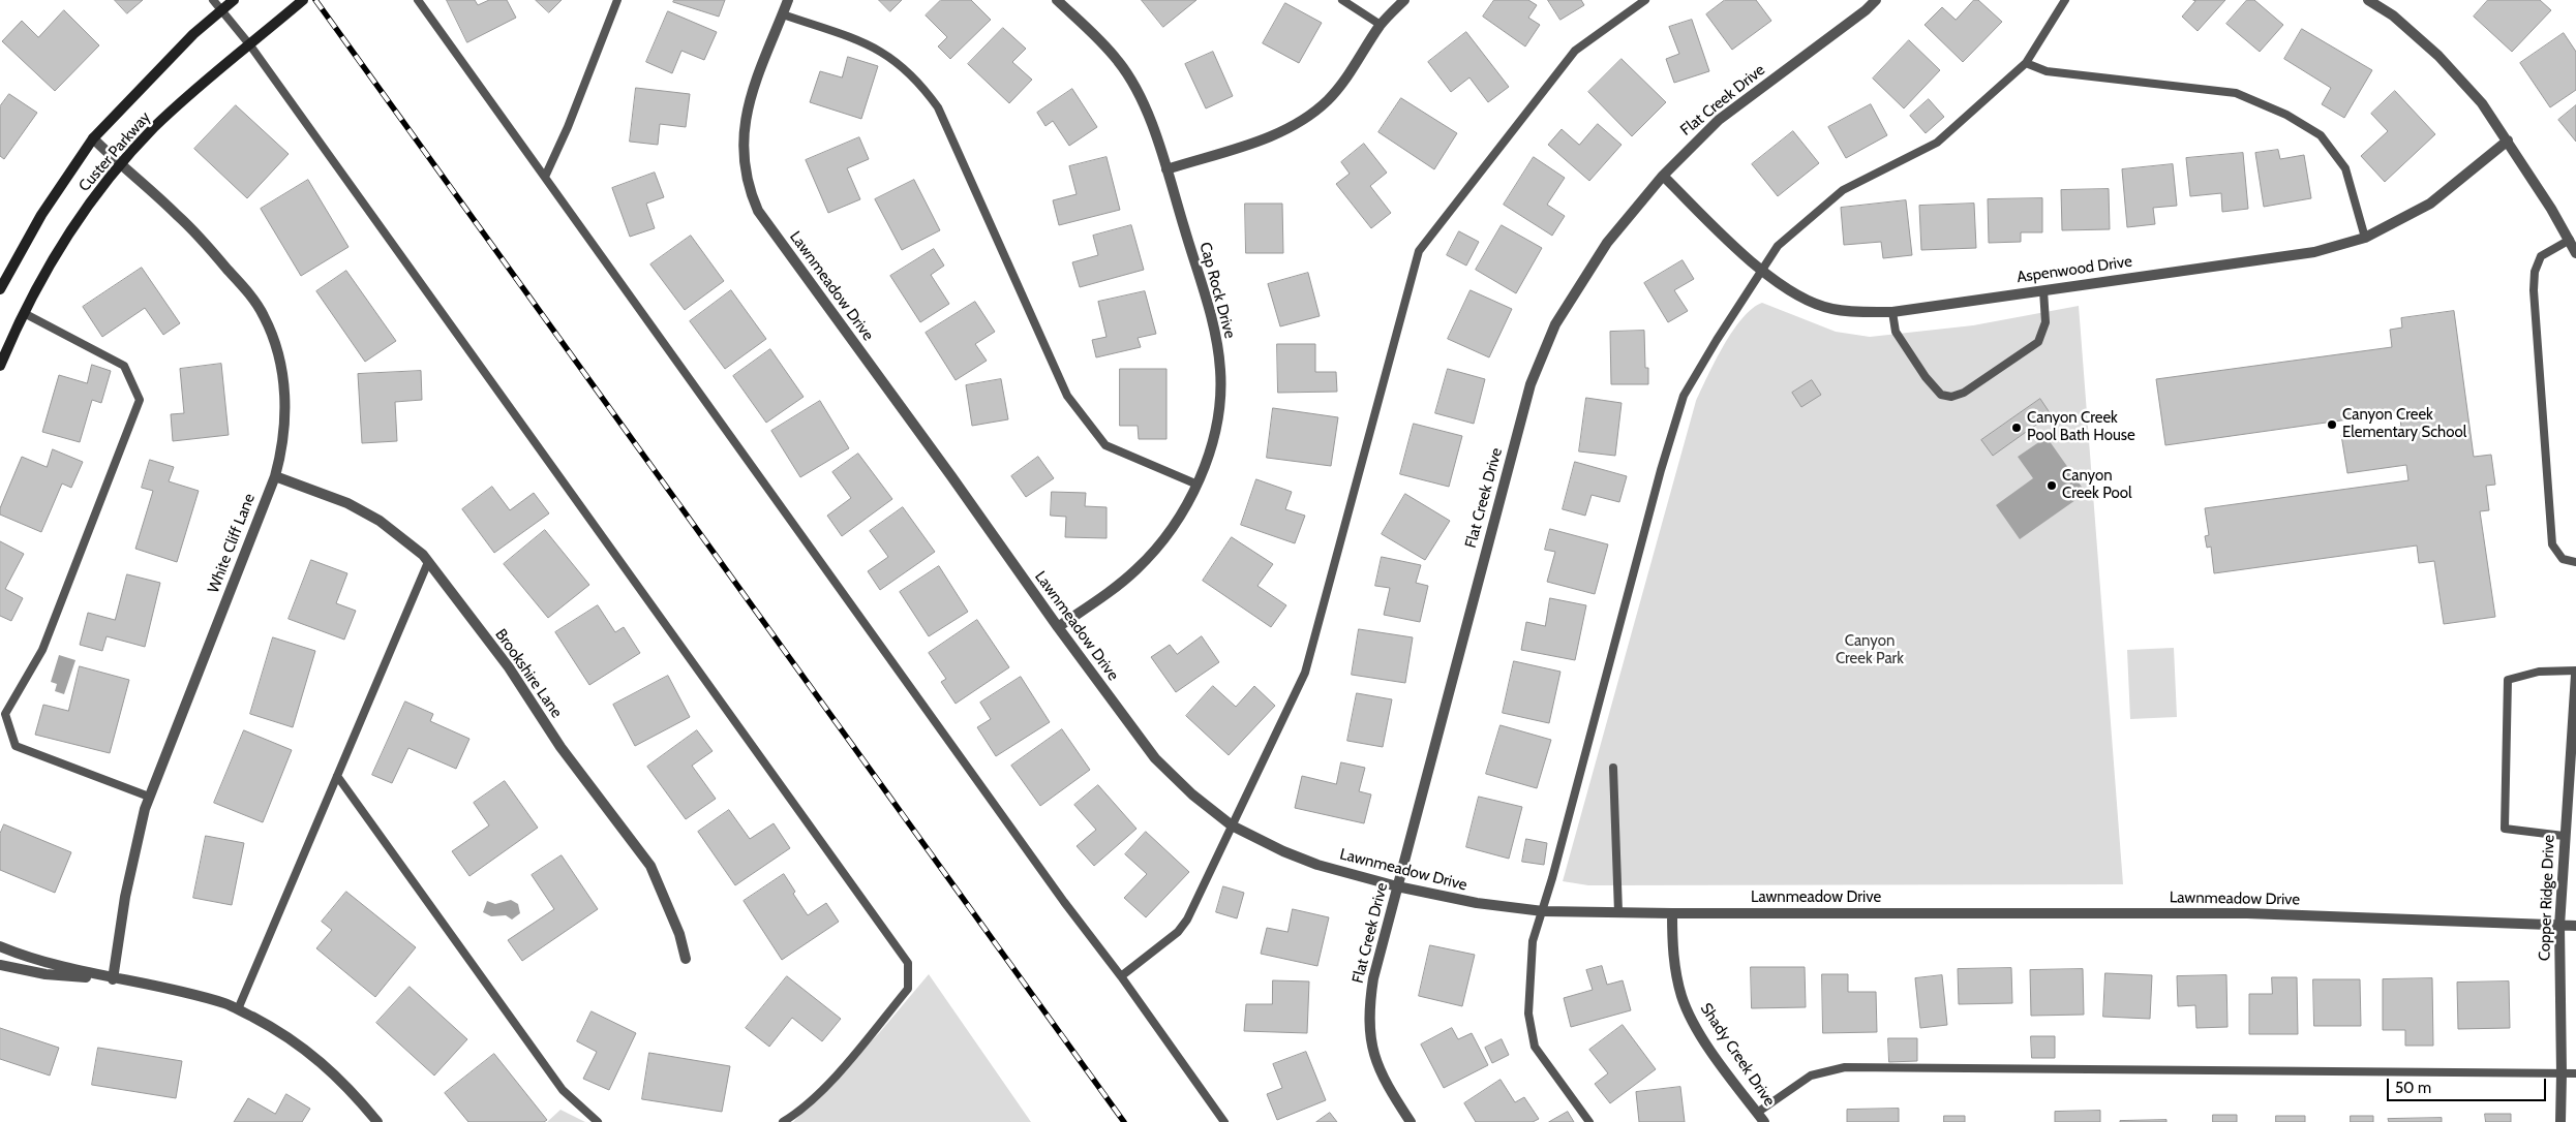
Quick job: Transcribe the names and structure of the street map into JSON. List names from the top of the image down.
{
  "streets": {
    "street": [
      "Flat Creek Drive",
      "Custer Parkway",
      "Aspenwood Drive",
      "Lawnmeadow Drive",
      "Cap Rock Drive",
      "White Cliff Lane",
      "Brookshire Lane",
      "Copper Ridge Drive",
      "Shady Creek Drive"
    ]
  },
  "crossings": [
    ["Flat Creek Drive", "Aspenwood Drive"],
    ["Flat Creek Drive", "Lawnmeadow Drive"],
    ["Custer Parkway", "White Cliff Lane"],
    ["Lawnmeadow Drive", "Cap Rock Drive"],
    ["Lawnmeadow Drive", "Copper Ridge Drive"],
    ["Lawnmeadow Drive", "Shady Creek Drive"],
    ["White Cliff Lane", "Brookshire Lane"]
  ],
  "parks": ["Canyon Creek Park"],
  "places": ["Canyon Creek Elementary School", "Canyon Creek Pool Bath House", "Canyon Creek Pool"],
  "scale_bar": "50 m"
}
